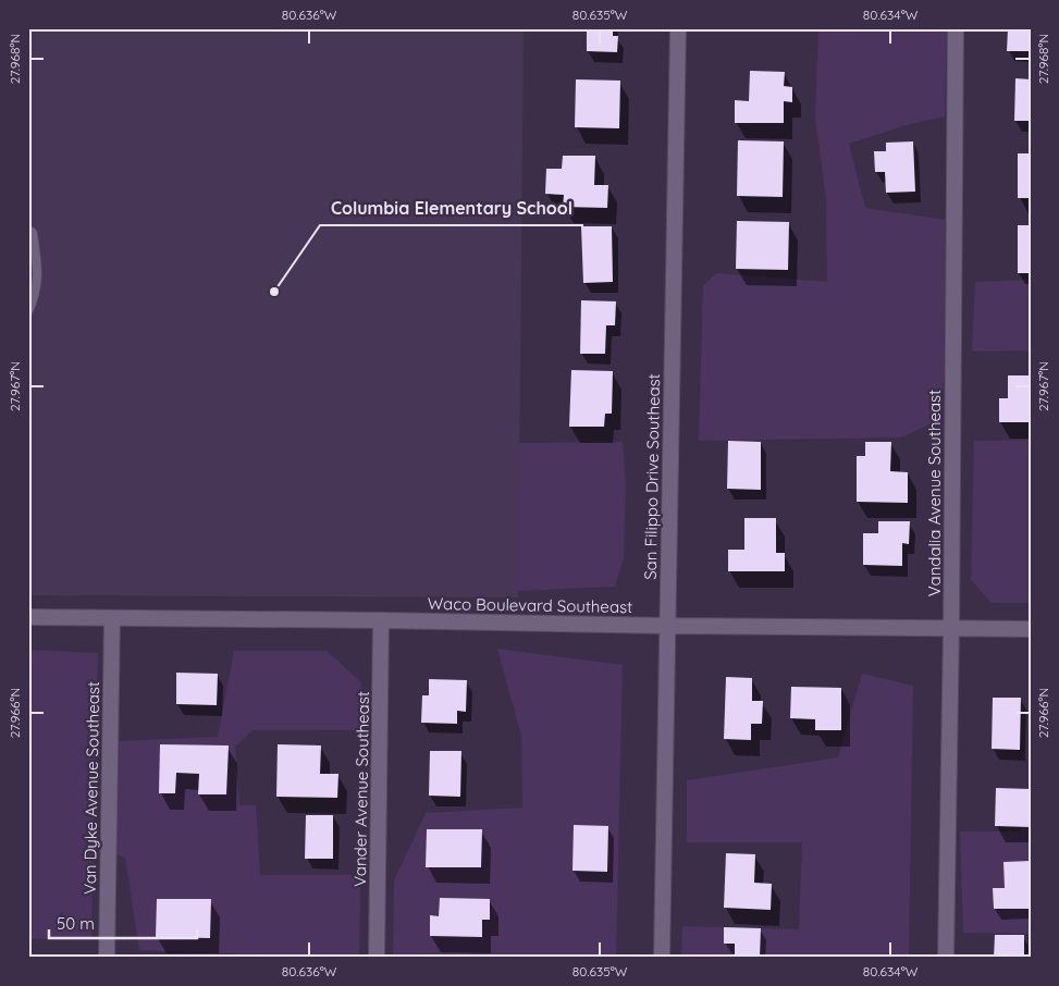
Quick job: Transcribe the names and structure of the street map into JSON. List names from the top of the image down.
{
  "streets": {
    "street": [
      "San Filippo Drive Southeast",
      "Vandalia Avenue Southeast",
      "Waco Boulevard Southeast",
      "Van Dyke Avenue Southeast",
      "Vander Avenue Southeast"
    ]
  },
  "crossings": [
    ["San Filippo Drive Southeast", "Waco Boulevard Southeast"],
    ["Vandalia Avenue Southeast", "Waco Boulevard Southeast"],
    ["Waco Boulevard Southeast", "Van Dyke Avenue Southeast"],
    ["Waco Boulevard Southeast", "Vander Avenue Southeast"]
  ],
  "places": ["Columbia Elementary School"],
  "scale_bar": "50 m",
  "coordinates": [
    "80.636°W",
    "80.635°W",
    "80.634°W",
    "27.968°N",
    "27.967°N",
    "27.966°N"
  ]
}
